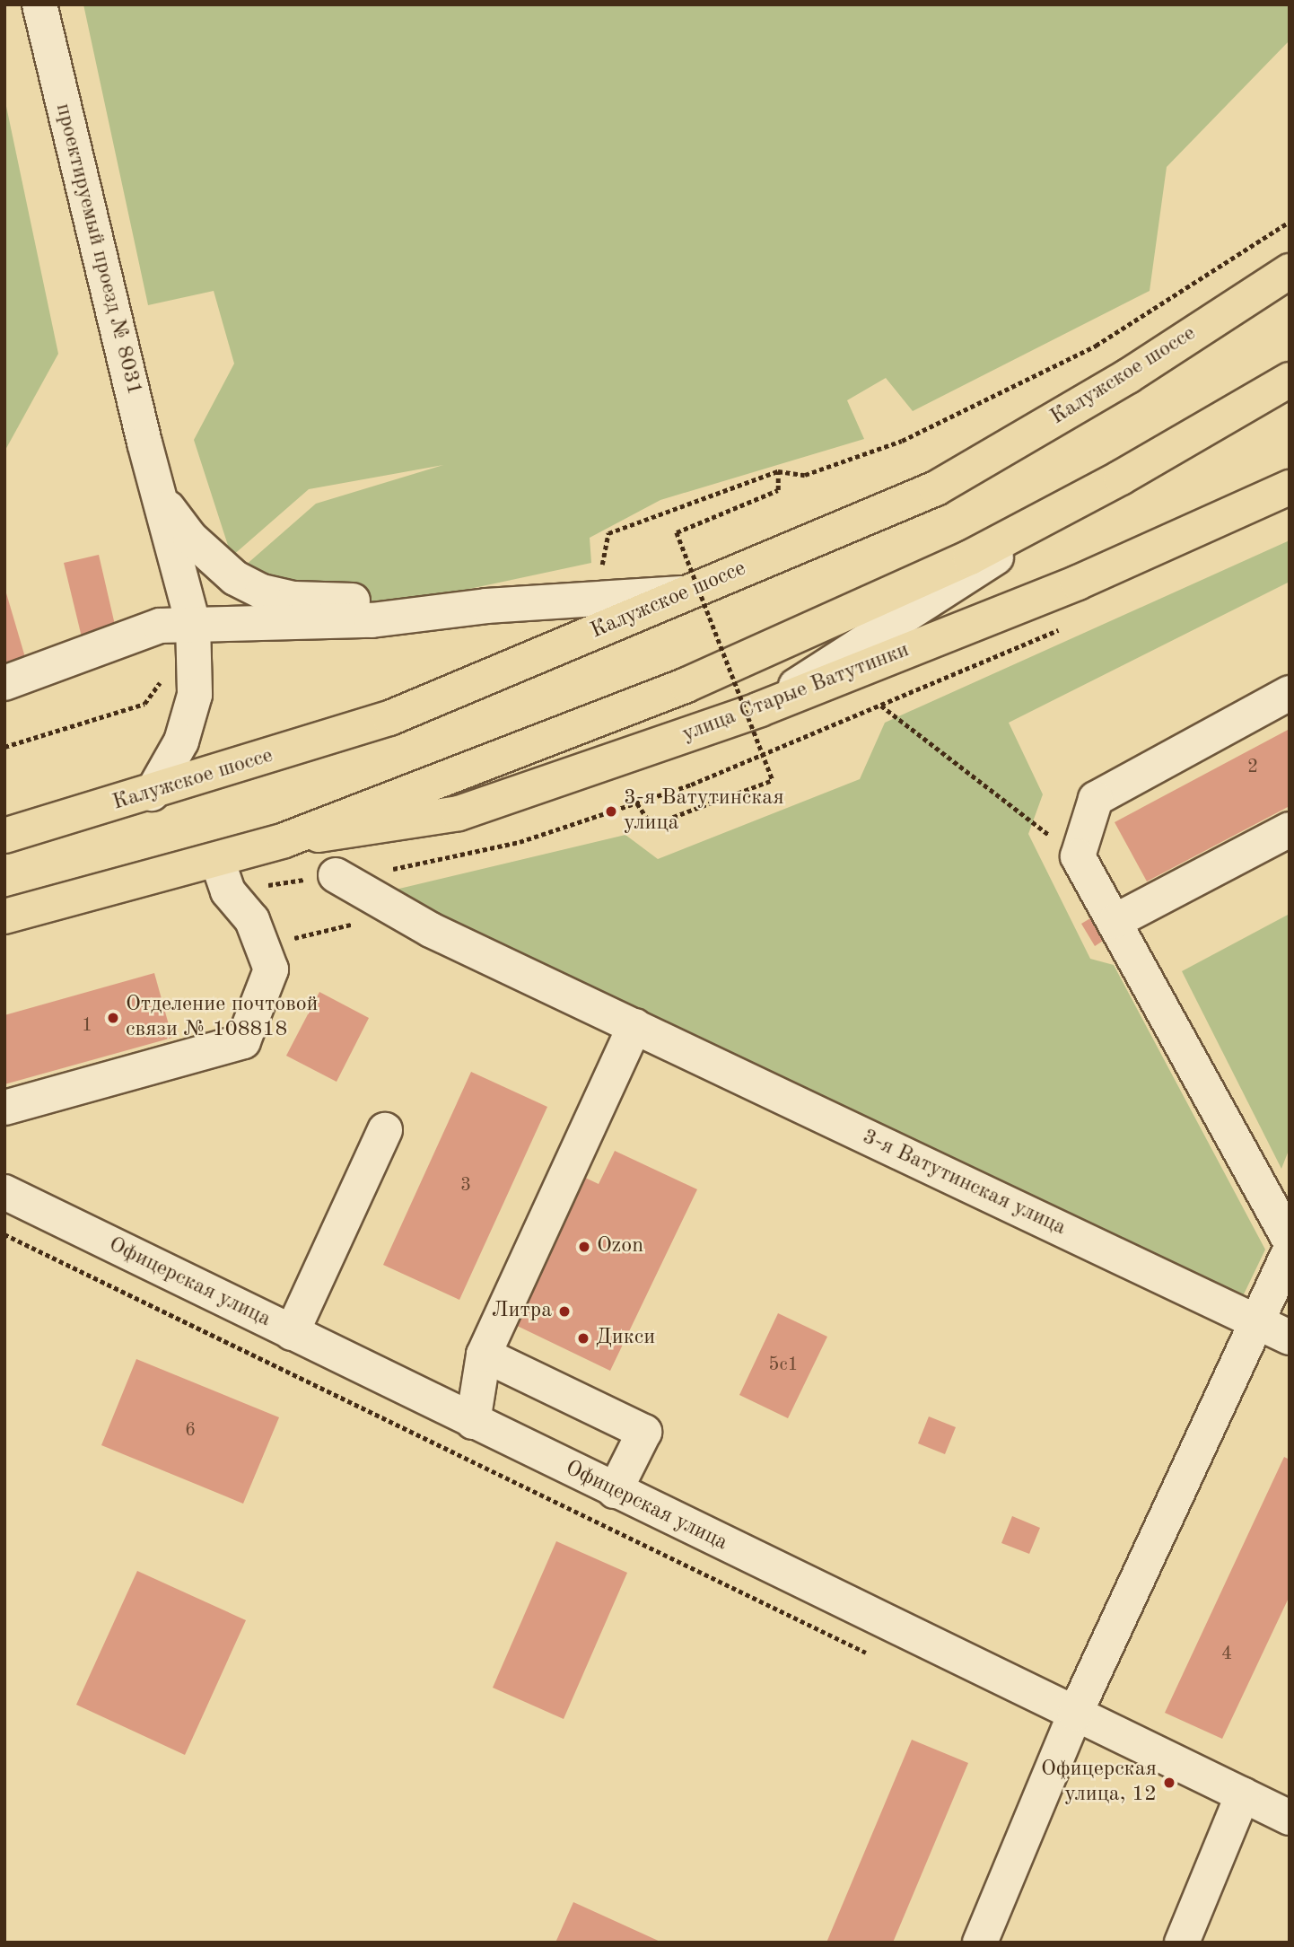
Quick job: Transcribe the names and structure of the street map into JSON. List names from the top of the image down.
{
  "streets": {
    "main road": ["Калужское шоссе", "улица Старые Ватутинки"],
    "street": ["проектируемый проезд № 8031", "3-я Ватутинская улица", "Офицерская улица"]
  },
  "crossings": [
    ["проектируемый проезд № 8031", "Калужское шоссе"]
  ],
  "places": [
    "3-я Ватутинская улица",
    "Отделение почтовой связи № 108818",
    "Ozon",
    "Литра",
    "Дикси",
    "Офицерская улица, 12"
  ],
  "house_numbers": [
    "2",
    "1",
    "3",
    "5с1",
    "6",
    "4"
  ]
}
